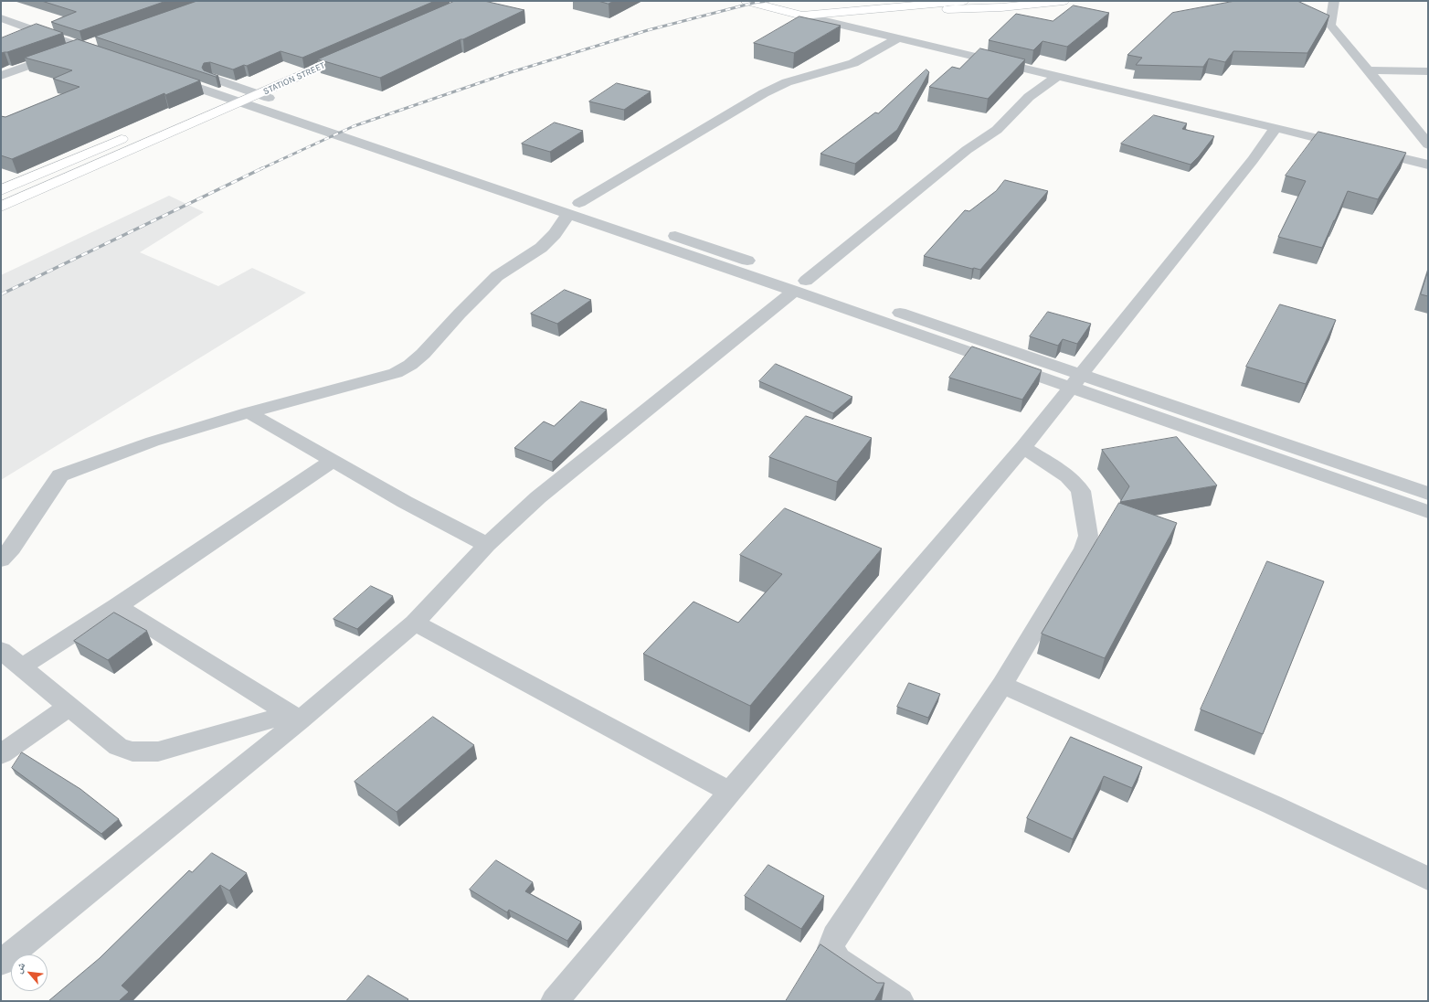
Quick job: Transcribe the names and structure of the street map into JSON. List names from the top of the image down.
{
  "streets": {
    "main road": ["STATION STREET"]
  },
  "north": "top left"
}
